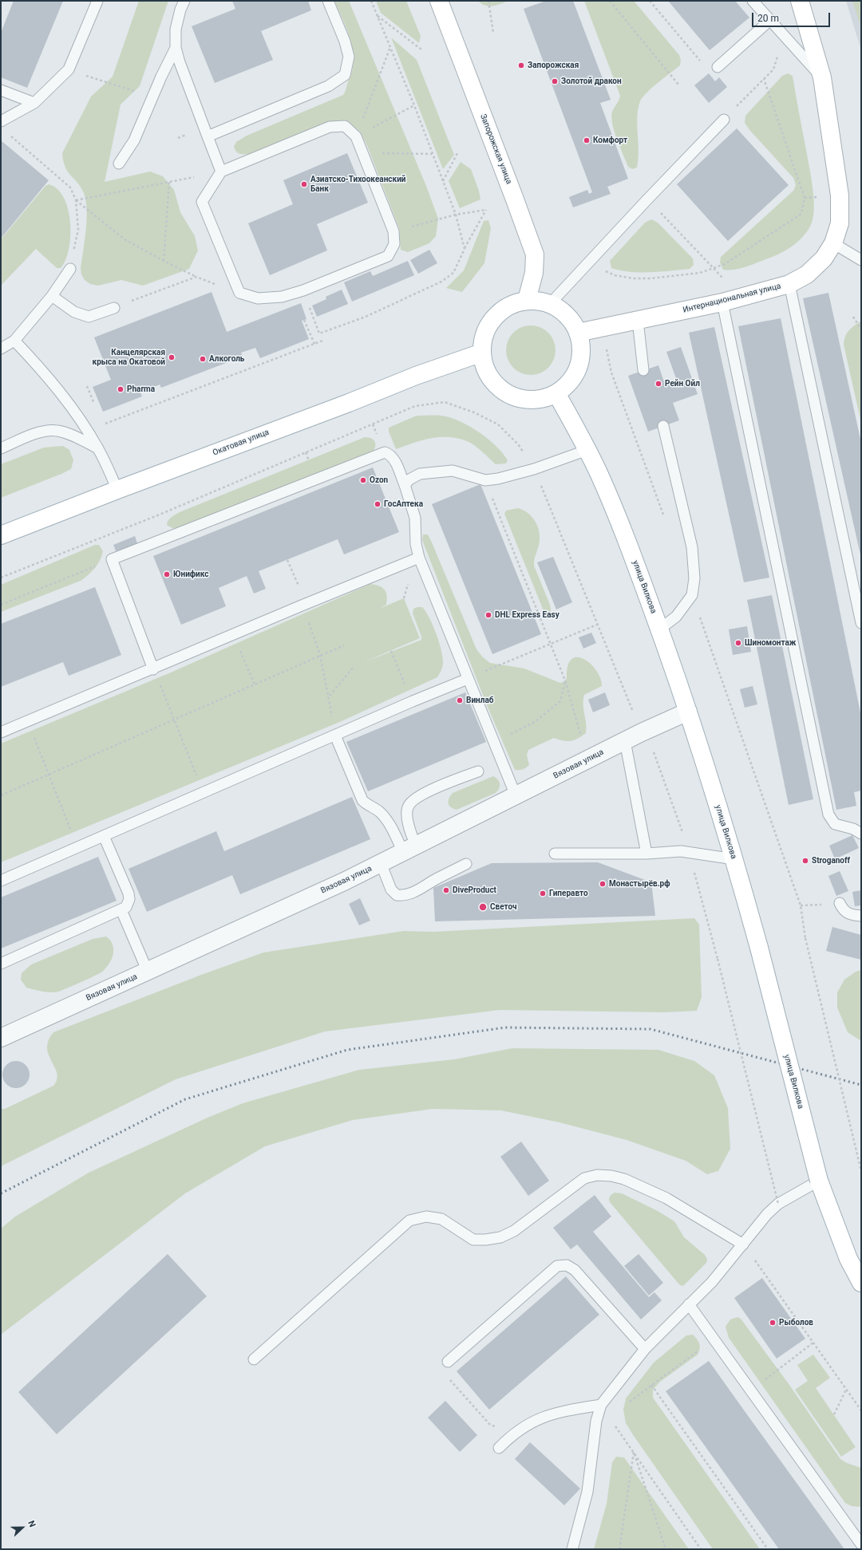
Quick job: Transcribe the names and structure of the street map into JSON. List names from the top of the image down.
{
  "streets": {
    "main road": [
      "Запорожская улица",
      "Интернациональная улица",
      "Окатовая улица",
      "улица Вилкова"
    ],
    "street": ["Вязовая улица"]
  },
  "crossings": [
    ["Запорожская улица", "Интернациональная улица"],
    ["Запорожская улица", "Окатовая улица"],
    ["Запорожская улица", "улица Вилкова"],
    ["Интернациональная улица", "Окатовая улица"],
    ["Интернациональная улица", "улица Вилкова"],
    ["Окатовая улица", "улица Вилкова"],
    ["улица Вилкова", "Вязовая улица"]
  ],
  "places": [
    "Запорожская",
    "Золотой дракон",
    "Комфорт",
    "Азиатско-Тихоокеанский Банк",
    "Канцелярская крыса на Окатовой",
    "Алкоголь",
    "Рейн Ойл",
    "Pharma",
    "Ozon",
    "ГосАптека",
    "Юнификс",
    "DHL Express Easy",
    "Шиномонтаж",
    "Винлаб",
    "Stroganoff",
    "Монастырёв.рф",
    "DiveProduct",
    "Гиперавто",
    "Светоч",
    "Рыболов"
  ],
  "scale_bar": "20 m",
  "north": "right"
}
